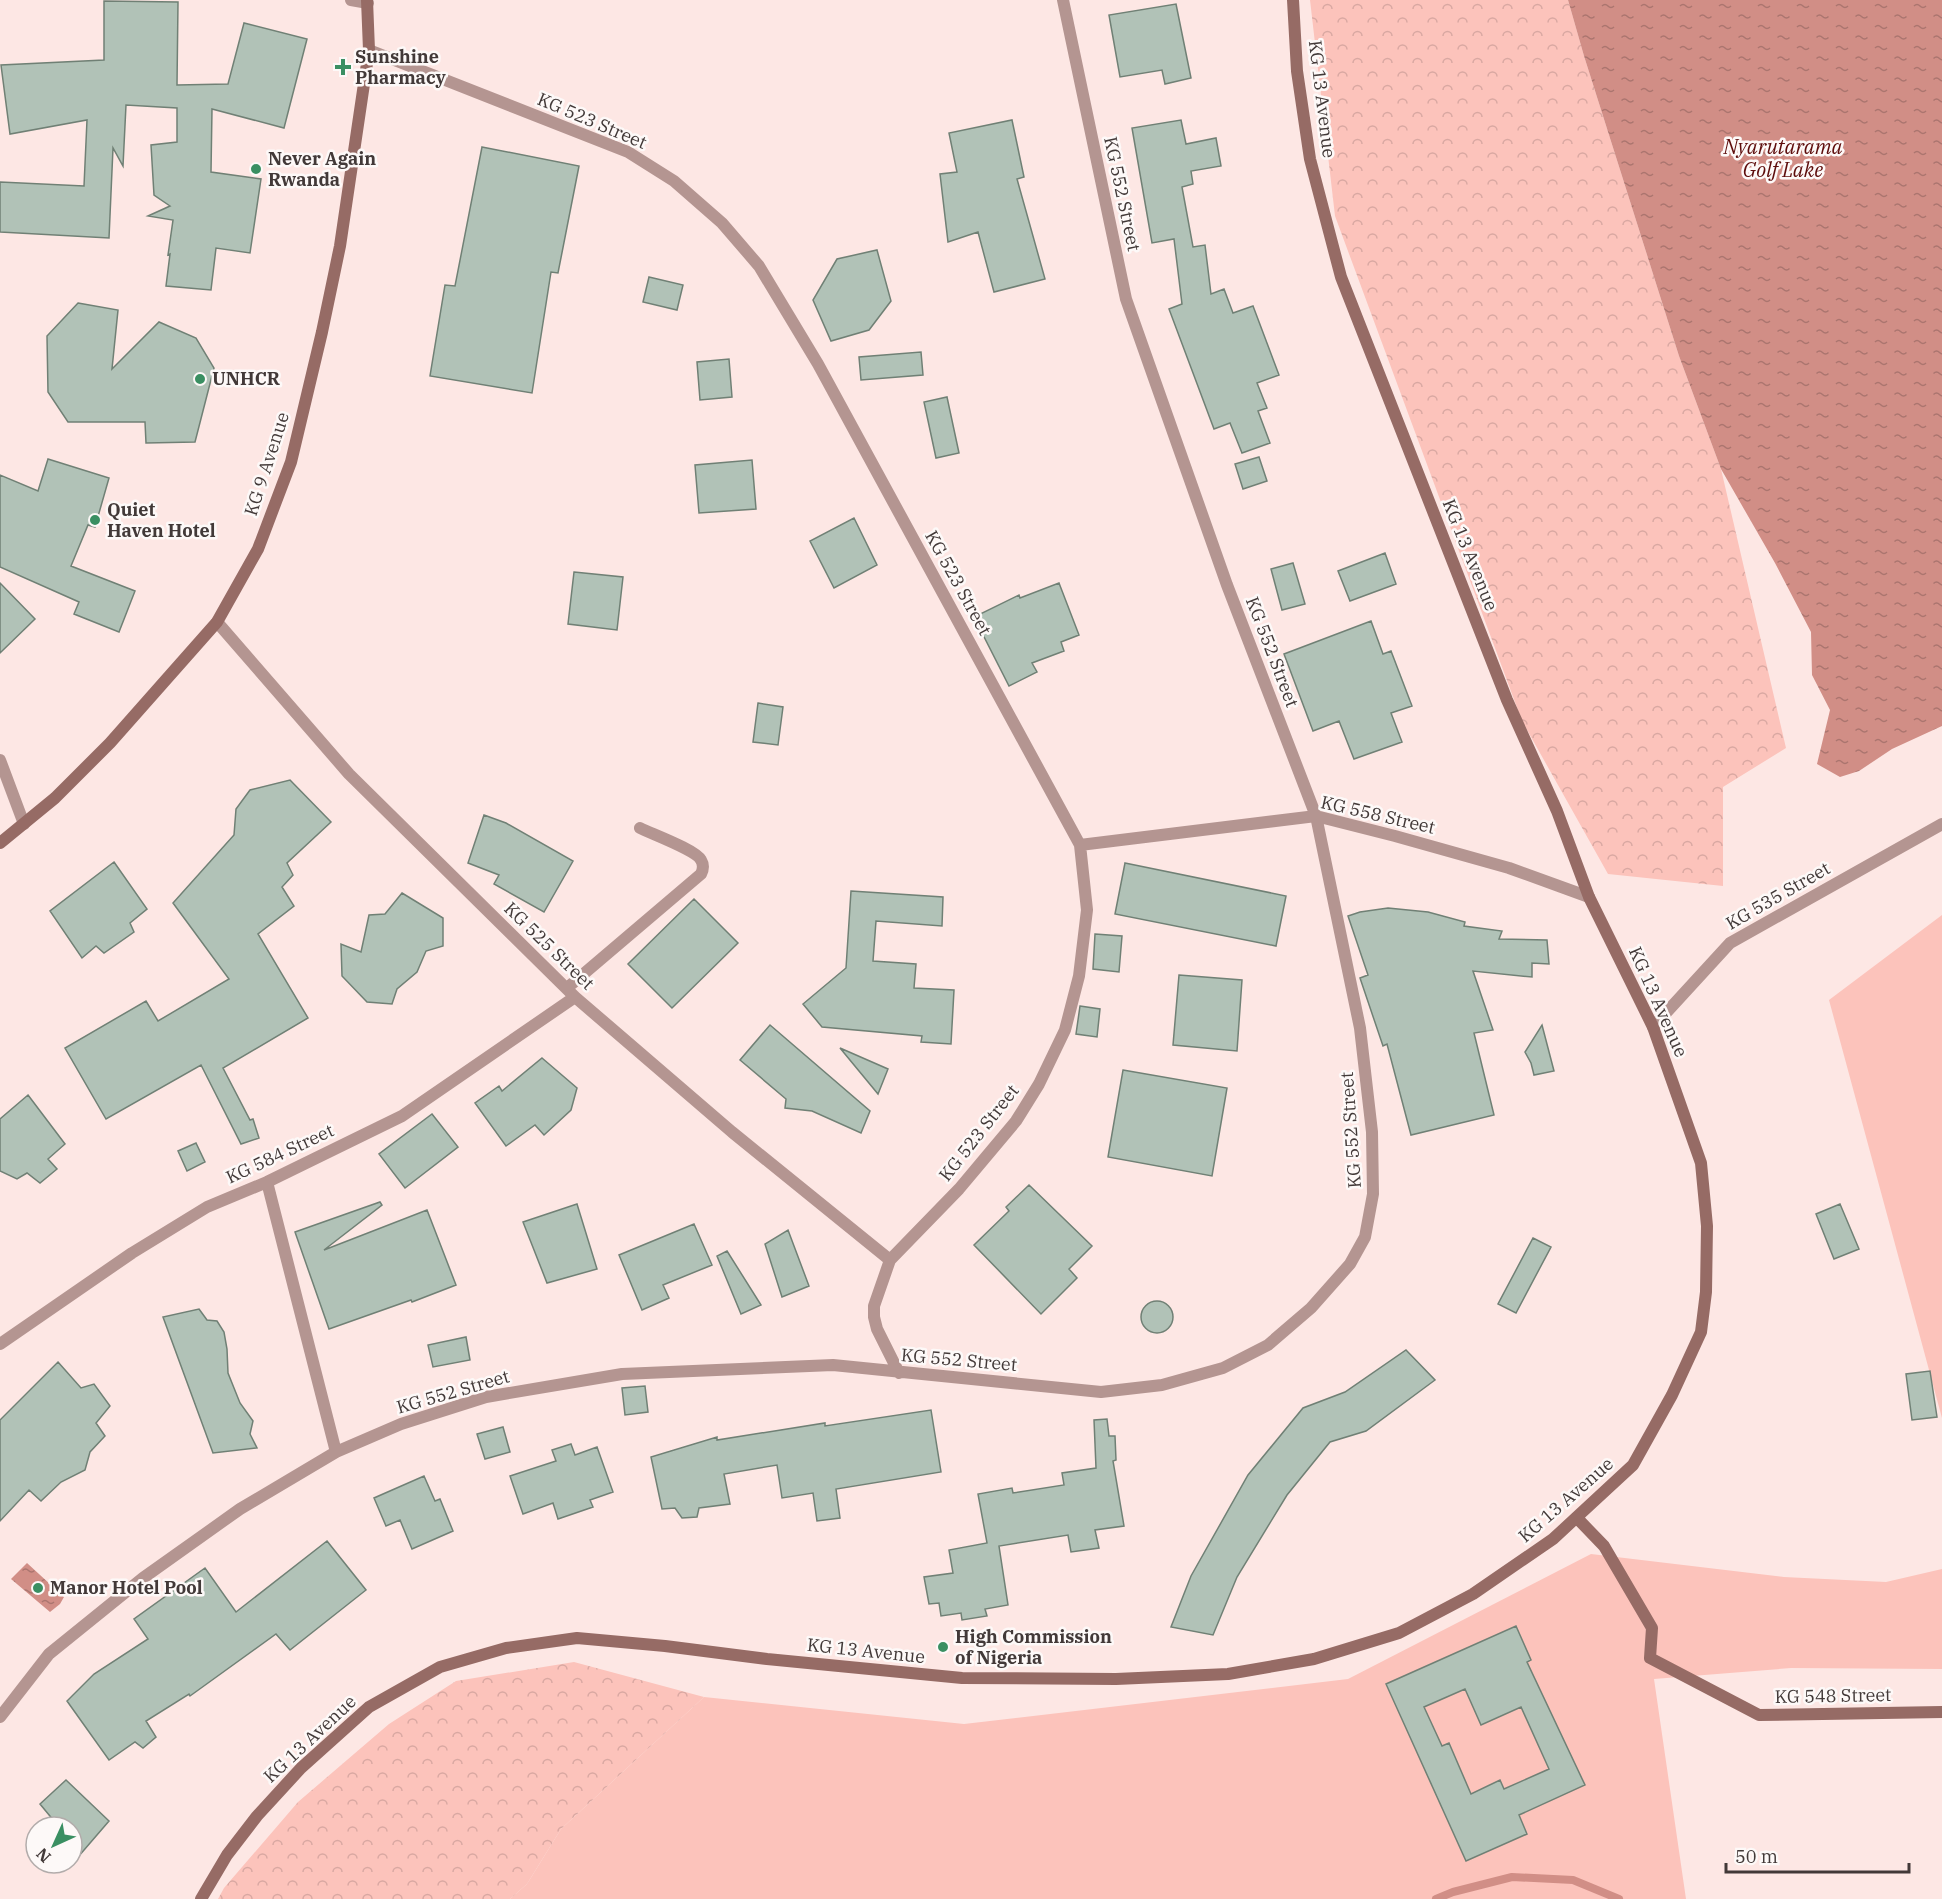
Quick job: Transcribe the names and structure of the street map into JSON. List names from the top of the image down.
{
  "streets": {
    "street": [
      "KG 13 Avenue",
      "KG 523 Street",
      "KG 552 Street",
      "KG 9 Avenue",
      "KG 558 Street",
      "KG 535 Street",
      "KG 525 Street",
      "KG 584 Street",
      "KG 548 Street"
    ]
  },
  "crossings": [
    ["KG 13 Avenue", "KG 558 Street"],
    ["KG 13 Avenue", "KG 535 Street"],
    ["KG 13 Avenue", "KG 548 Street"],
    ["KG 523 Street", "KG 552 Street"],
    ["KG 523 Street", "KG 9 Avenue"],
    ["KG 523 Street", "KG 558 Street"],
    ["KG 523 Street", "KG 525 Street"],
    ["KG 552 Street", "KG 558 Street"],
    ["KG 9 Avenue", "KG 525 Street"],
    ["KG 525 Street", "KG 584 Street"]
  ],
  "water": ["Nyarutarama Golf Lake"],
  "places": {
    "health": ["Sunshine Pharmacy"],
    "other": [
      "Never Again Rwanda",
      "UNHCR",
      "Quiet Haven Hotel",
      "Manor Hotel Pool",
      "High Commission of Nigeria"
    ]
  },
  "scale_bar": "50 m",
  "north": "bottom left"
}
